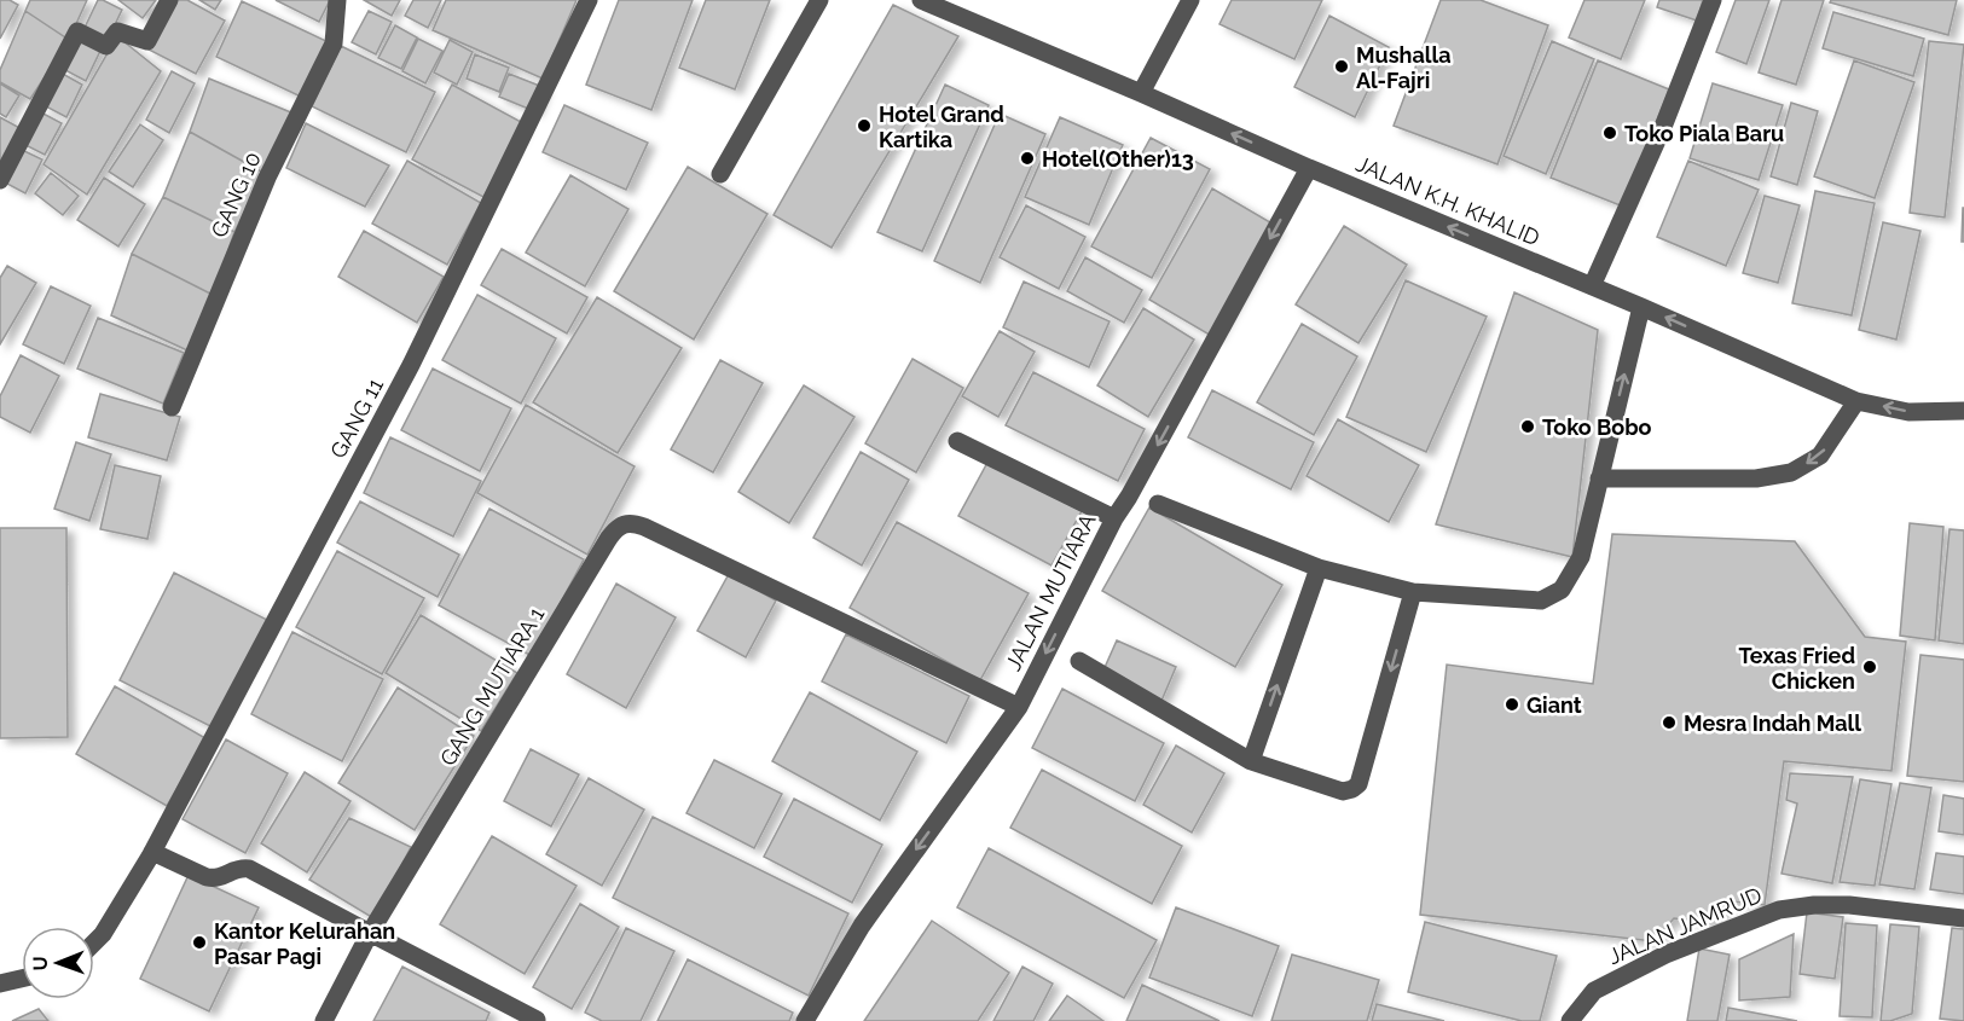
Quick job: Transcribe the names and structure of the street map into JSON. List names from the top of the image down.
{
  "streets": {
    "street": [
      "GANG 10",
      "JALAN K.H. KHALID",
      "GANG 11",
      "JALAN MUTIARA",
      "GANG MUTIARA 1",
      "JALAN JAMRUD"
    ]
  },
  "crossings": [
    ["JALAN K.H. KHALID", "JALAN MUTIARA"],
    ["JALAN MUTIARA", "GANG MUTIARA 1"]
  ],
  "one_way": ["JALAN K.H. KHALID", "JALAN MUTIARA"],
  "places": [
    "Mushalla Al-Fajri",
    "Hotel Grand Kartika",
    "Toko Piala Baru",
    "Hotel(Other)13",
    "Toko Bobo",
    "Texas Fried Chicken",
    "Giant",
    "Mesra Indah Mall",
    "Kantor Kelurahan Pasar Pagi"
  ],
  "north": "left"
}
